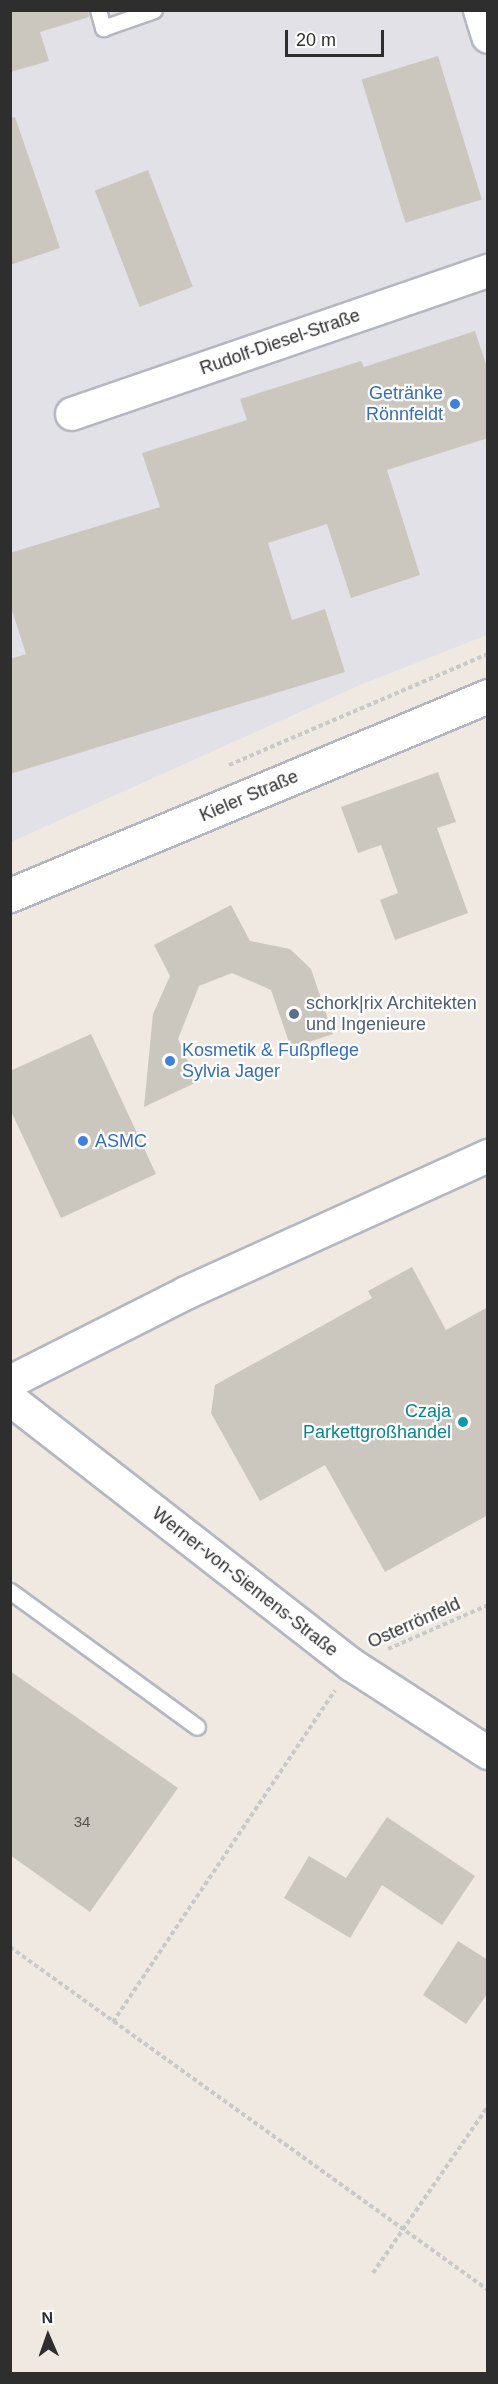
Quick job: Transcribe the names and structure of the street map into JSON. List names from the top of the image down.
{
  "streets": {
    "street": ["Rudolf-Diesel-Straße", "Kieler Straße", "Werner-von-Siemens-Straße"],
    "path": ["Osterrönfeld"]
  },
  "crossings": [
    ["Werner-von-Siemens-Straße", "Osterrönfeld"]
  ],
  "places": [
    "Getränke Rönnfeldt",
    "schork|rix Architekten und Ingenieure",
    "Kosmetik & Fußpflege Sylvia Jager",
    "ASMC",
    "Czaja Parkettgroßhandel"
  ],
  "house_numbers": ["34"],
  "scale_bar": "20 m",
  "north": "top"
}
